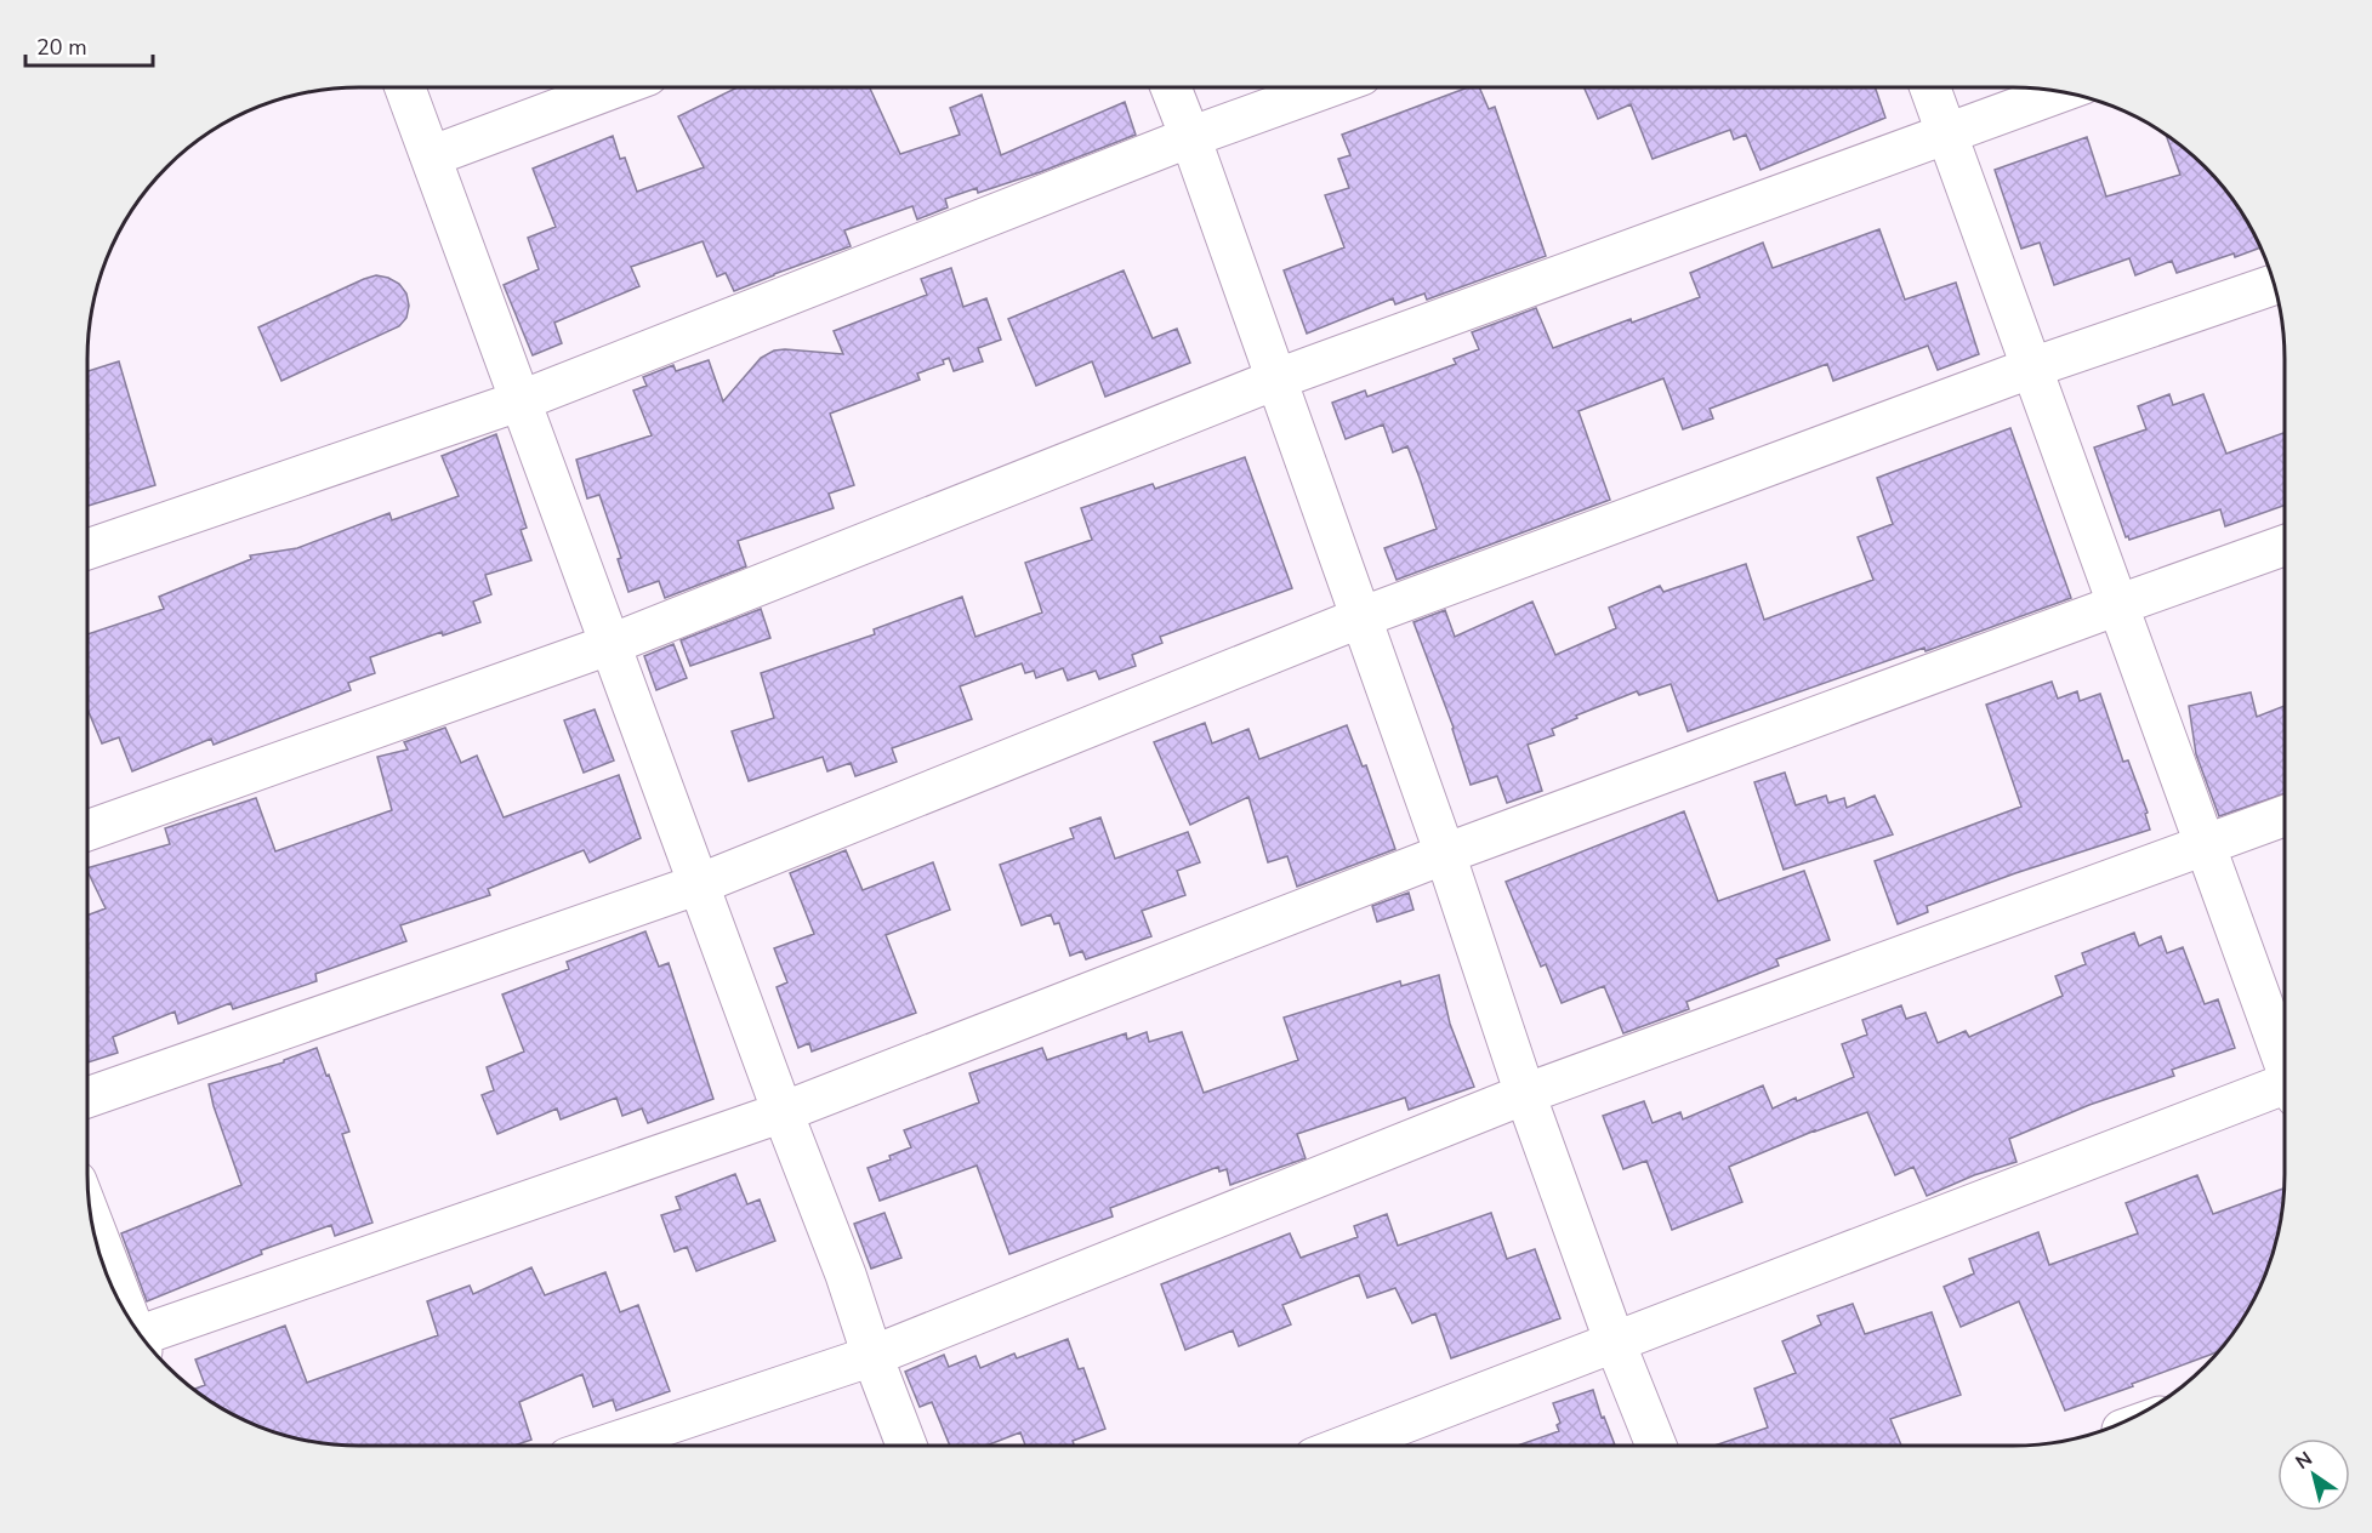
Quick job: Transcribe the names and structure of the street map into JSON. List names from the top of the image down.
{
  "scale_bar": "20 m",
  "north": "top left"
}
